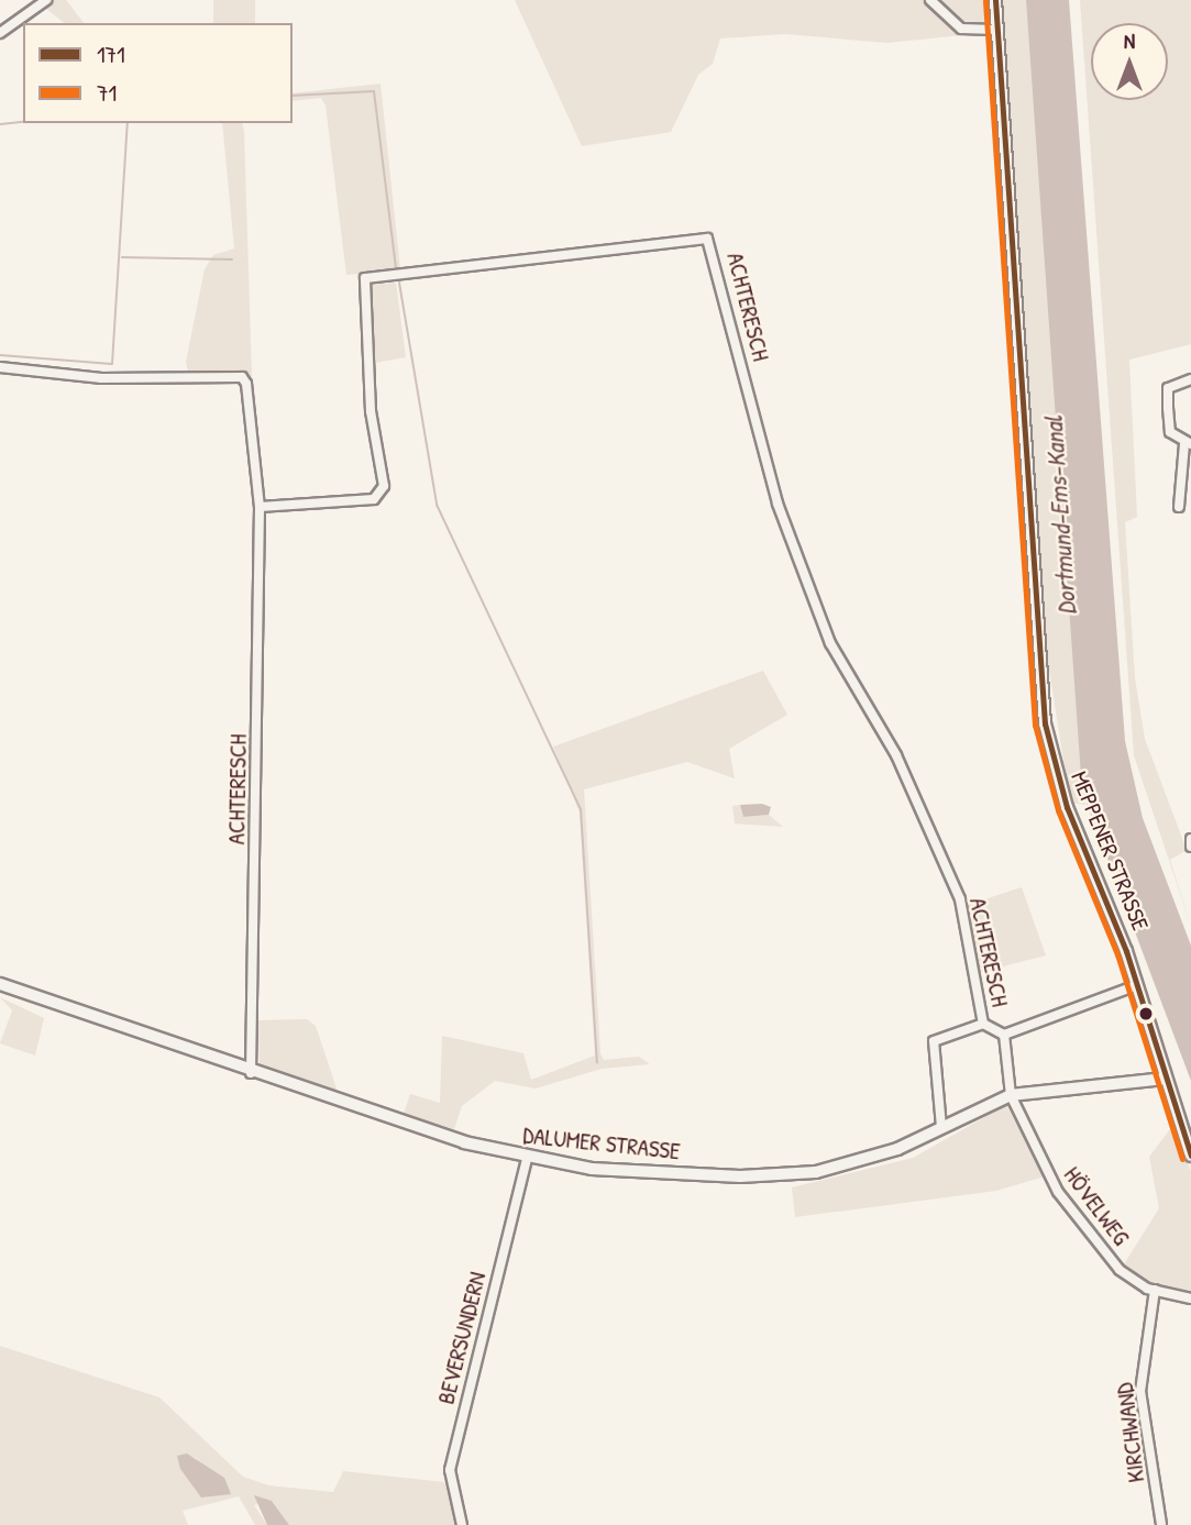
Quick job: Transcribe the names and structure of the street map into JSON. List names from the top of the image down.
{
  "streets": {
    "main road": ["MEPPENER STRASSE", "DALUMER STRASSE"],
    "street": [
      "ACHTERESCH",
      "HÖVELWEG",
      "BEVERSUNDERN",
      "KIRCHWAND"
    ]
  },
  "crossings": [
    ["ACHTERESCH", "DALUMER STRASSE"],
    ["MEPPENER STRASSE", "DALUMER STRASSE"],
    ["DALUMER STRASSE", "HÖVELWEG"],
    ["DALUMER STRASSE", "BEVERSUNDERN"],
    ["HÖVELWEG", "KIRCHWAND"]
  ],
  "water": ["Dortmund-Ems-Kanal"],
  "lines": ["transit line 171", "transit line 71"],
  "legend": ["171", "71"],
  "north": "top"
}
